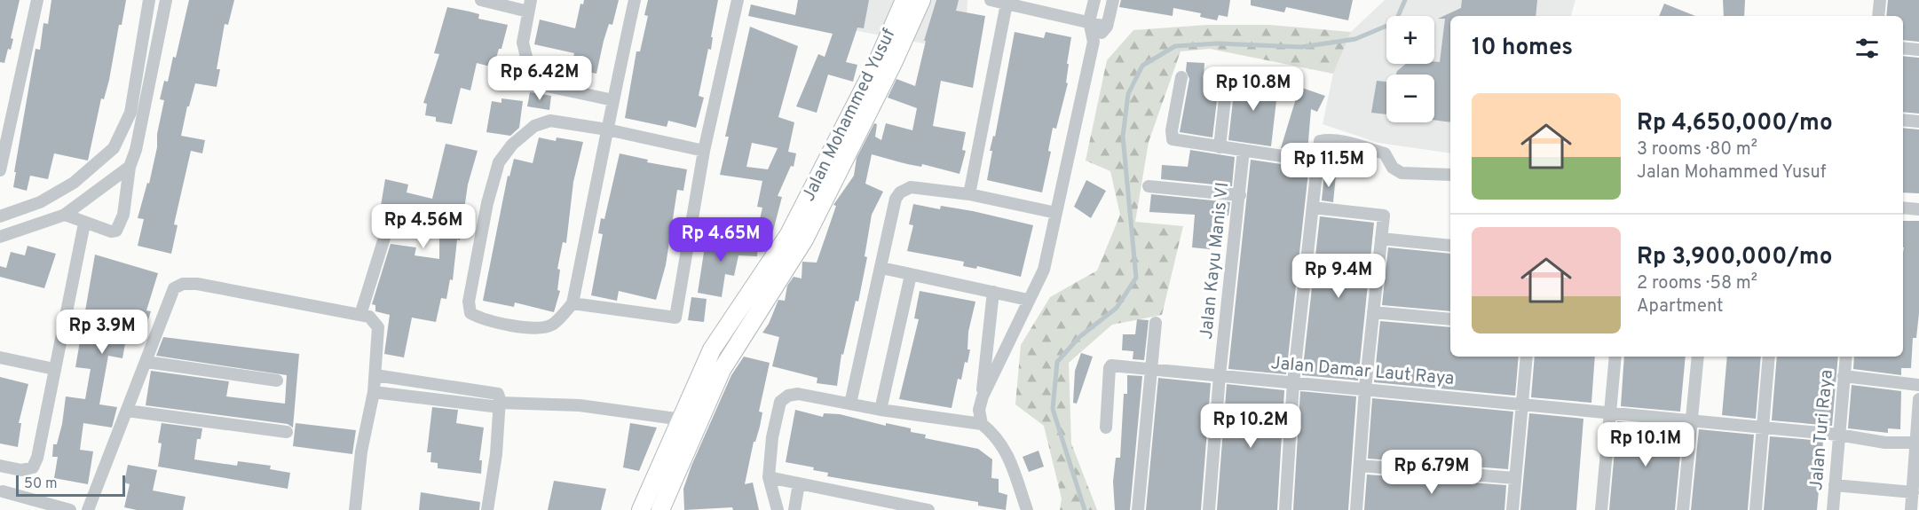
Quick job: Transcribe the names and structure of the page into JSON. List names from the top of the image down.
{
  "streets": {
    "main road": ["Jalan Mohammed Yusuf"],
    "street": ["Jalan Kayu Manis VI", "Jalan Damar Laut Raya", "Jalan Turi Raya"]
  },
  "crossings": [
    ["Jalan Kayu Manis VI", "Jalan Damar Laut Raya"],
    ["Jalan Damar Laut Raya", "Jalan Turi Raya"]
  ],
  "scale_bar": "50 m",
  "page": {
    "map_buttons": ["+", "−"],
    "heading": "10 homes",
    "price": [
      "Rp 6.42M",
      "Rp 10.8M",
      "Rp 11.5M",
      "Rp 4.56M",
      "Rp 4.65M",
      "Rp 9.4M",
      "Rp 3.9M",
      "Rp 10.2M",
      "Rp 10.1M",
      "Rp 6.79M"
    ],
    "list": [
      {
        "name": "Rp 4,650,000/mo",
        "note": "3 rooms · 80 m² · Jalan Mohammed Yusuf"
      },
      {
        "name": "Rp 3,900,000/mo",
        "note": "2 rooms · 58 m² · Apartment"
      }
    ],
    "scale": "50 m"
  }
}
